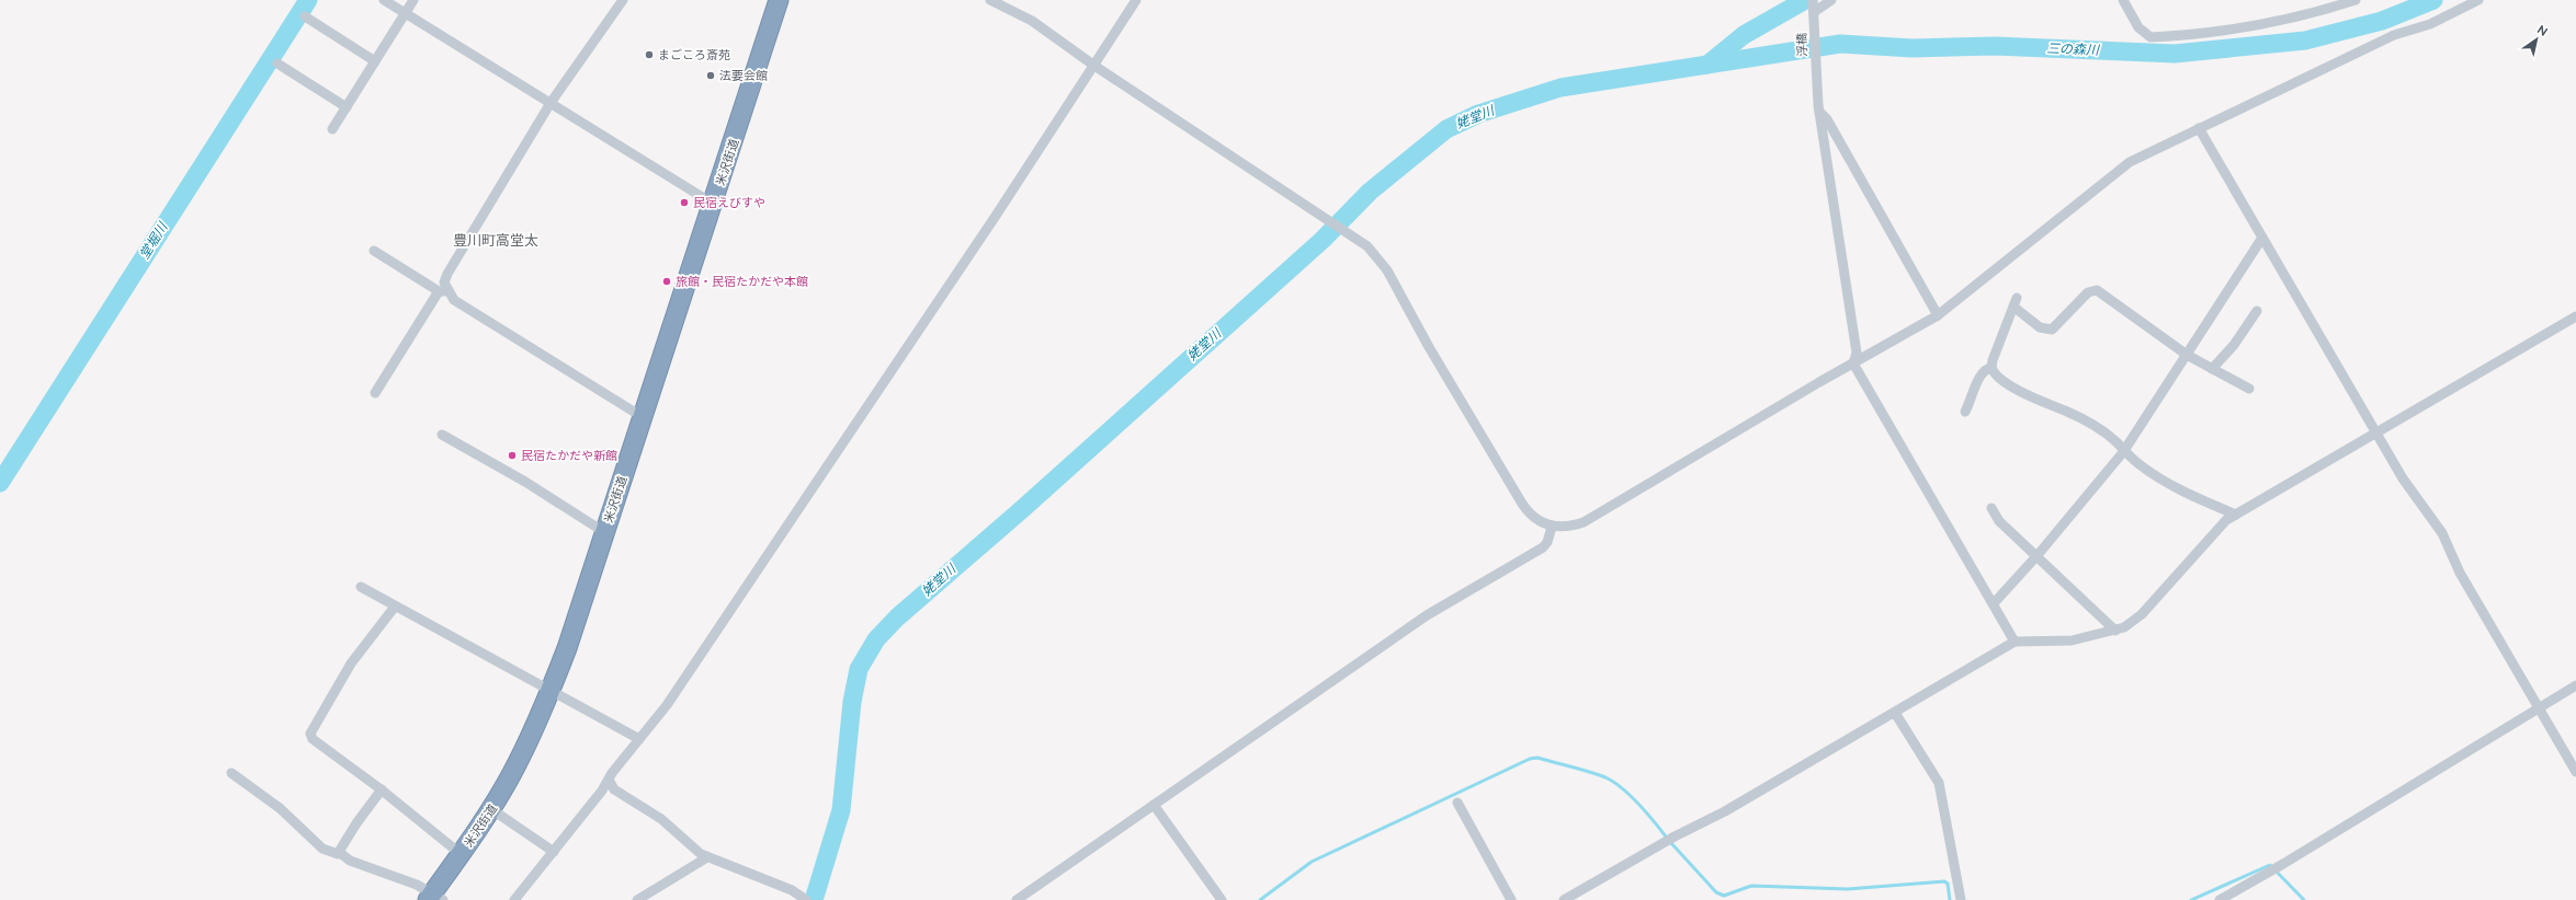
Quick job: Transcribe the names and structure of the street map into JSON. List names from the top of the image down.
{
  "streets": {
    "highway": ["米沢街道"],
    "street": ["浮橋"]
  },
  "districts": ["豊川町高堂太"],
  "water": ["三の森川", "姥堂川", "堂堀川"],
  "places": [
    "まごころ斎苑",
    "法要会館",
    "民宿えびすや",
    "旅館・民宿たかだや本館",
    "民宿たかだや新館"
  ],
  "north": "top right"
}
